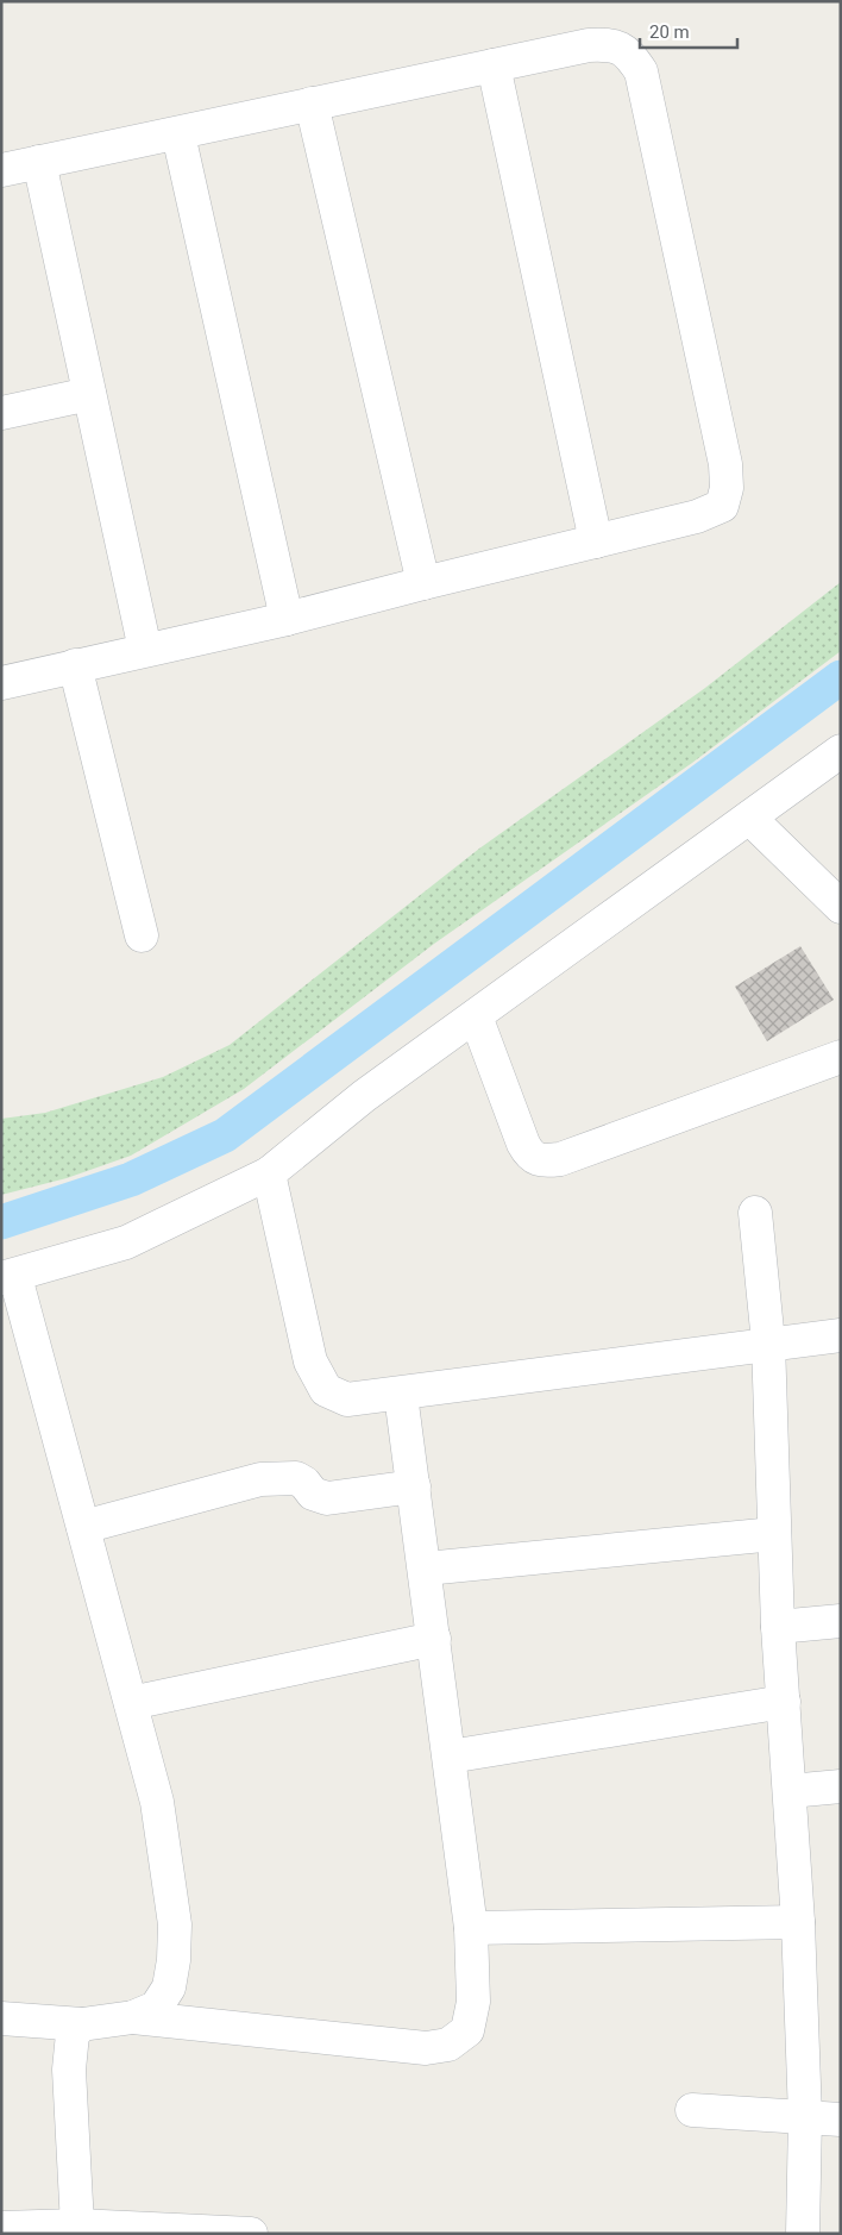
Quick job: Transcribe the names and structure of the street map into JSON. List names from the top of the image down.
{
  "scale_bar": "20 m"
}
